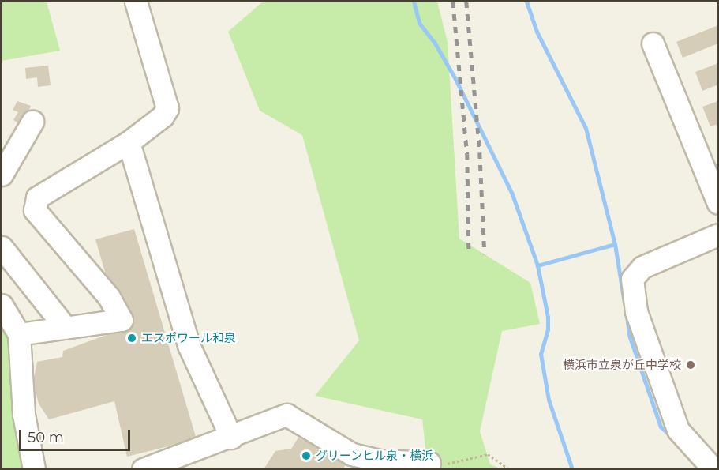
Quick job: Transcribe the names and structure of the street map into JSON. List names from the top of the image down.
{
  "places": ["エスポワール和泉", "横浜市立泉が丘中学校", "グリーンヒル泉・横浜"],
  "scale_bar": "50 m"
}
